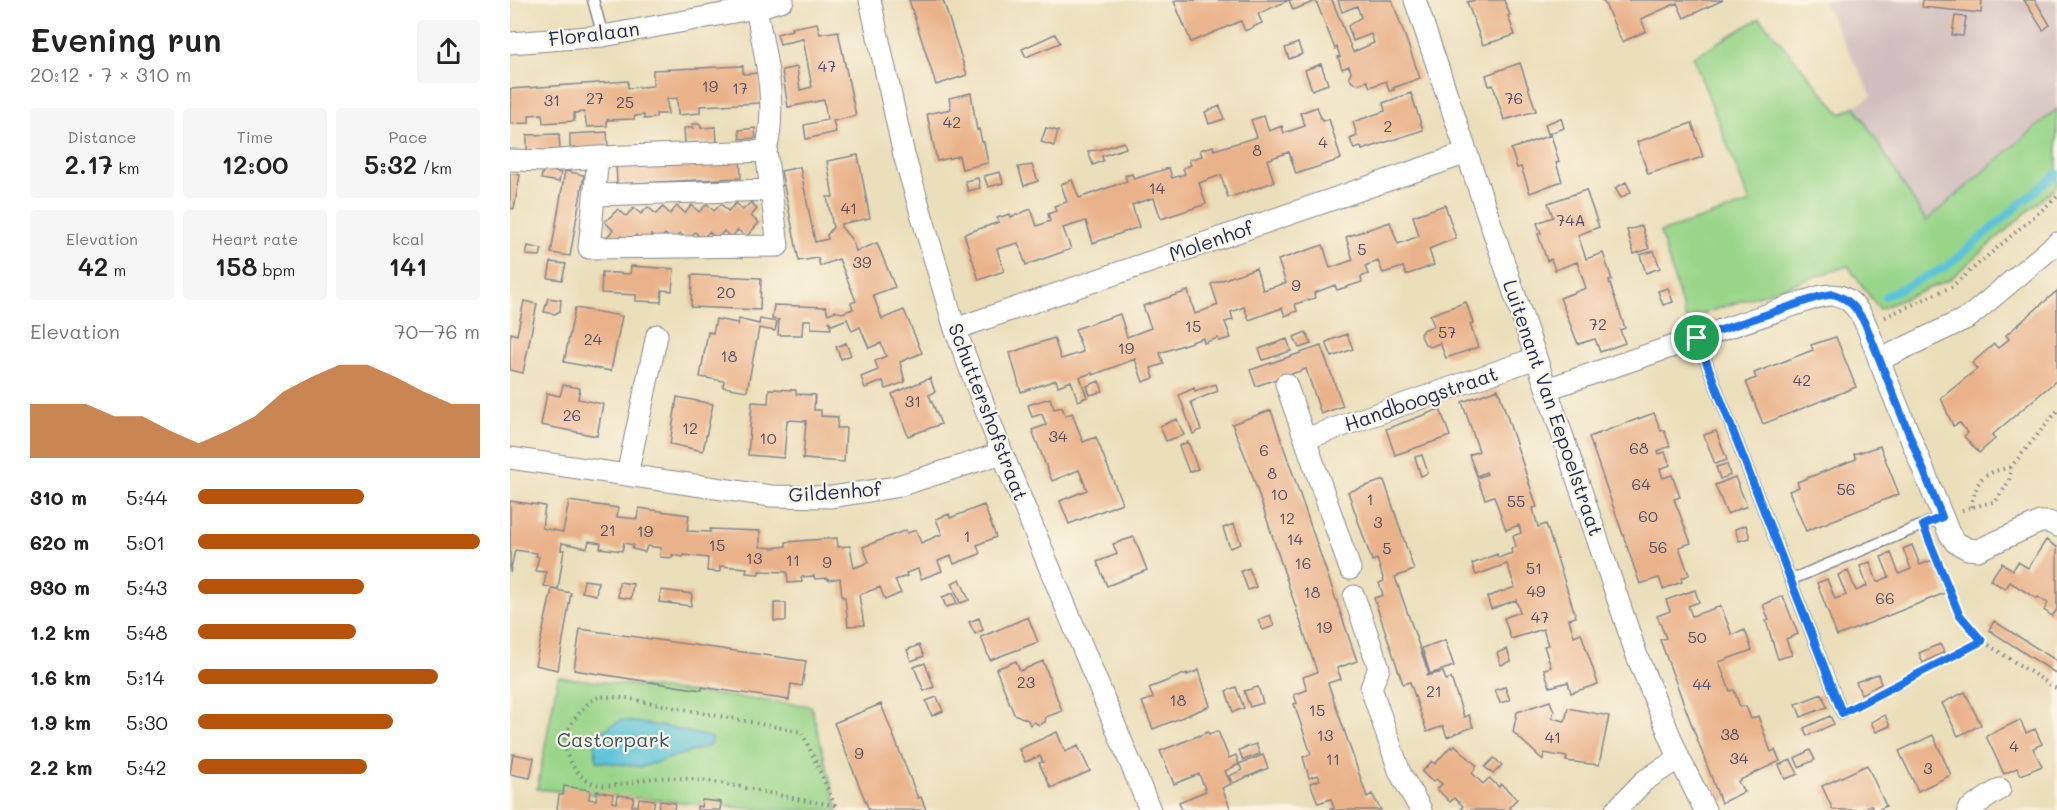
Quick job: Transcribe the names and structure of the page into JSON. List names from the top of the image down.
{
  "streets": {
    "street": [
      "Floralaan",
      "Molenhof",
      "Handboogstraat",
      "Luitenant Van Eepoelstraat",
      "Schuttershofstraat",
      "Gildenhof"
    ]
  },
  "crossings": [
    ["Molenhof", "Luitenant Van Eepoelstraat"],
    ["Molenhof", "Schuttershofstraat"],
    ["Handboogstraat", "Luitenant Van Eepoelstraat"],
    ["Schuttershofstraat", "Gildenhof"]
  ],
  "parks": ["Castorpark"],
  "house_numbers": [
    "47",
    "19",
    "17",
    "27",
    "76",
    "31",
    "25",
    "42",
    "2",
    "4",
    "8",
    "14",
    "41",
    "74A",
    "5",
    "39",
    "9",
    "20",
    "72",
    "15",
    "57",
    "24",
    "19",
    "18",
    "42",
    "31",
    "26",
    "12",
    "34",
    "10",
    "68",
    "6",
    "8",
    "64",
    "56",
    "10",
    "1",
    "55",
    "60",
    "12",
    "3",
    "21",
    "19",
    "1",
    "14",
    "15",
    "56",
    "5",
    "13",
    "11",
    "9",
    "16",
    "51",
    "49",
    "18",
    "66",
    "47",
    "19",
    "50",
    "23",
    "44",
    "21",
    "18",
    "15",
    "38",
    "13",
    "41",
    "4",
    "9",
    "34",
    "11",
    "3"
  ],
  "page": {
    "heading": ["Evening run", "20:12 · 7 × 310 m"],
    "stats": [
      ["Distance", "2.17 km"],
      ["Time", "12:00"],
      ["Pace", "5:32 /km"],
      ["Elevation", "42 m"],
      ["Heart rate", "158 bpm"],
      ["kcal", "141"]
    ],
    "chart": ["Elevation", "70–76 m"],
    "list": [
      {
        "name": "310 m",
        "note": "5:44"
      },
      {
        "name": "620 m",
        "note": "5:01"
      },
      {
        "name": "930 m",
        "note": "5:43"
      },
      {
        "name": "1.2 km",
        "note": "5:48"
      },
      {
        "name": "1.6 km",
        "note": "5:14"
      },
      {
        "name": "1.9 km",
        "note": "5:30"
      },
      {
        "name": "2.2 km",
        "note": "5:42"
      }
    ]
  }
}
